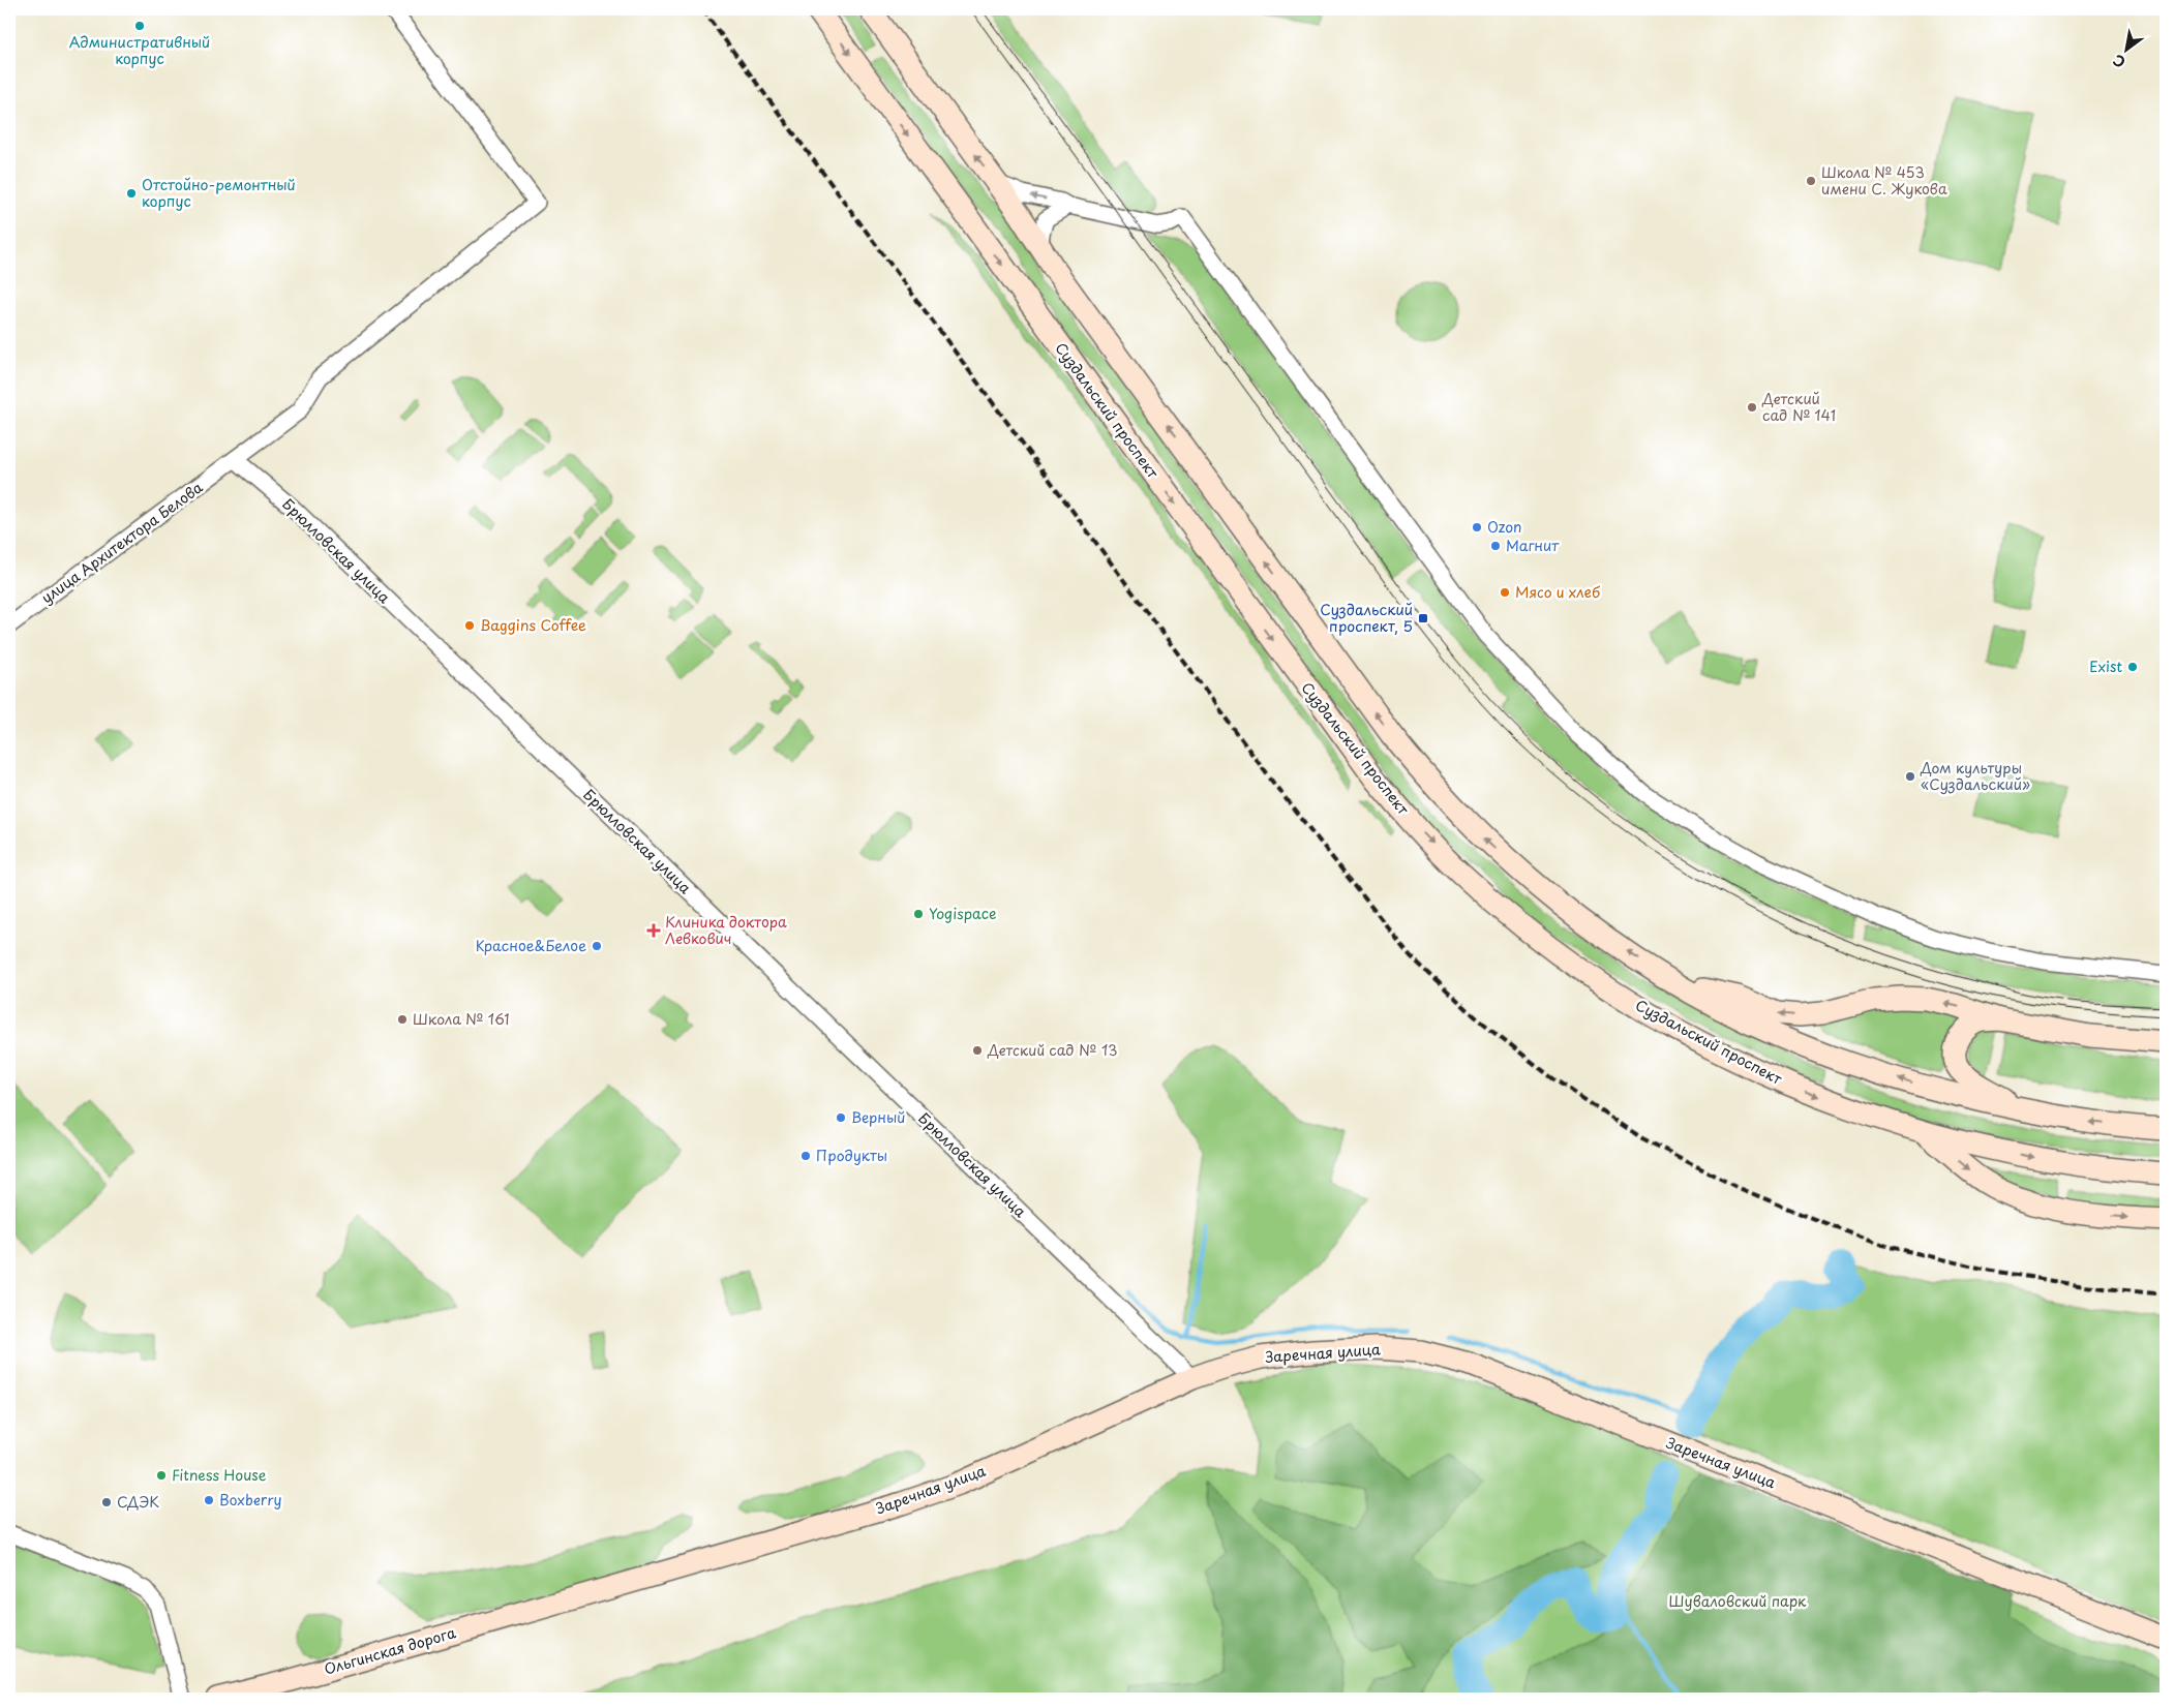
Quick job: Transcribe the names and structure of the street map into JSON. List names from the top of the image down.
{
  "streets": {
    "main road": ["Суздальский проспект", "Заречная улица", "Ольгинская дорога"],
    "street": ["улица Архитектора Белова", "Брюлловская улица"]
  },
  "crossings": [
    ["улица Архитектора Белова", "Брюлловская улица"],
    ["Брюлловская улица", "Заречная улица"],
    ["Заречная улица", "Ольгинская дорога"]
  ],
  "parks": ["Шуваловский парк"],
  "places": {
    "other": [
      "Административный корпус",
      "Школа № 453 имени С. Жукова",
      "Отстойно-ремонтный корпус",
      "Детский сад № 141",
      "Ozon",
      "Магнит",
      "Мясо и хлеб",
      "Baggins Coffee",
      "Exist",
      "Дом культуры «Суздальский»",
      "Yogispace",
      "Красное&Белое",
      "Школа № 161",
      "Детский сад № 13",
      "Верный",
      "Продукты",
      "Fitness House",
      "Boxberry",
      "СДЭК"
    ],
    "transit": ["Суздальский проспект, 5"],
    "health": ["Клиника доктора Левкович"]
  },
  "north": "bottom left"
}
